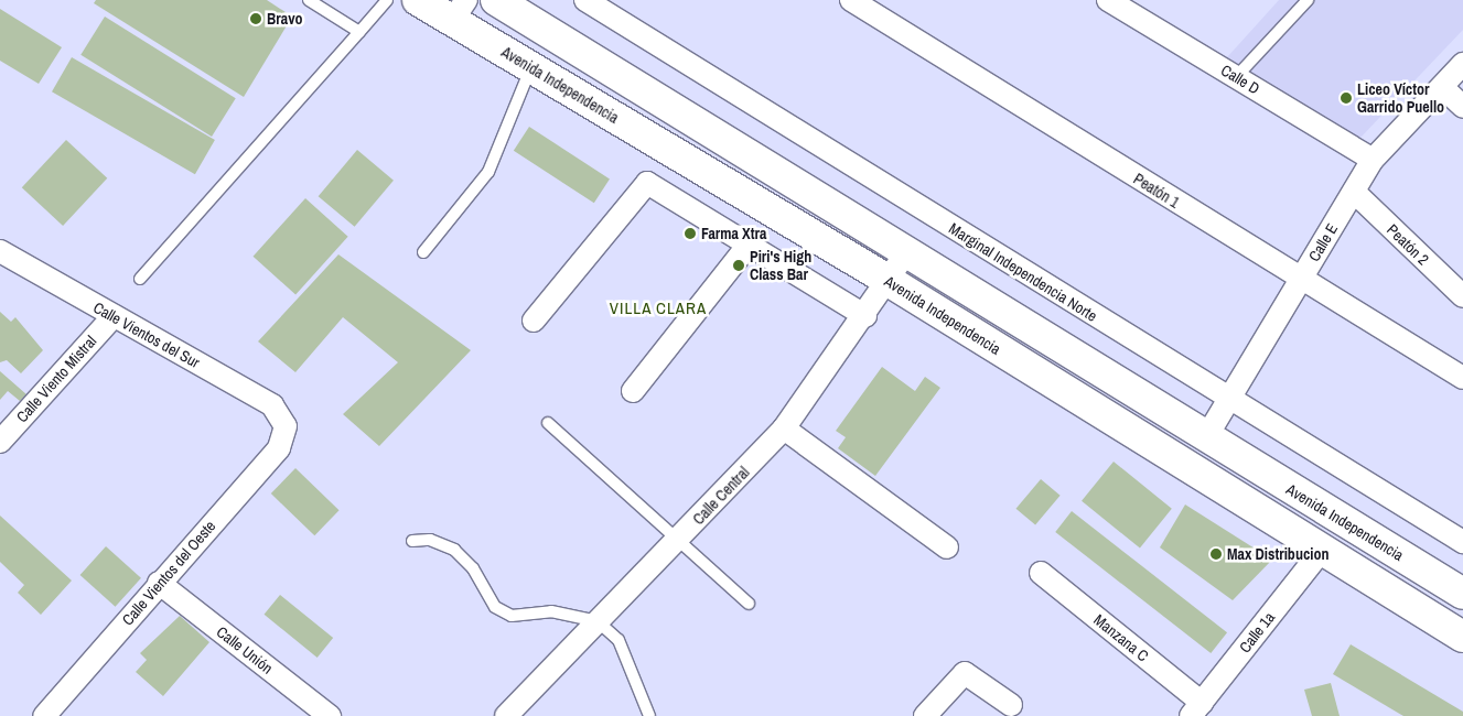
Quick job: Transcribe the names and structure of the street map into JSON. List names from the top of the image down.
{
  "streets": {
    "main road": ["Avenida Independencia"],
    "street": [
      "Calle D",
      "Peatón 1",
      "Calle E",
      "Peatón 2",
      "Marginal Independencia Norte",
      "Calle Vientos del Sur",
      "Calle Viento Mistral",
      "Calle Central",
      "Calle Vientos del Oeste",
      "Calle 1a",
      "Manzana C",
      "Calle Unión"
    ]
  },
  "crossings": [
    ["Calle D", "Calle E"],
    ["Avenida Independencia", "Calle E"],
    ["Avenida Independencia", "Calle Central"],
    ["Avenida Independencia", "Calle 1a"],
    ["Peatón 1", "Calle E"],
    ["Calle E", "Peatón 2"],
    ["Calle E", "Marginal Independencia Norte"],
    ["Calle Vientos del Sur", "Calle Viento Mistral"],
    ["Calle Vientos del Sur", "Calle Vientos del Oeste"],
    ["Calle Vientos del Oeste", "Calle Unión"],
    ["Calle 1a", "Manzana C"]
  ],
  "districts": ["VILLA CLARA"],
  "places": [
    "Bravo",
    "Liceo Víctor Garrido Puello",
    "Farma Xtra",
    "Piri's High Class Bar",
    "Max Distribucion"
  ]
}
